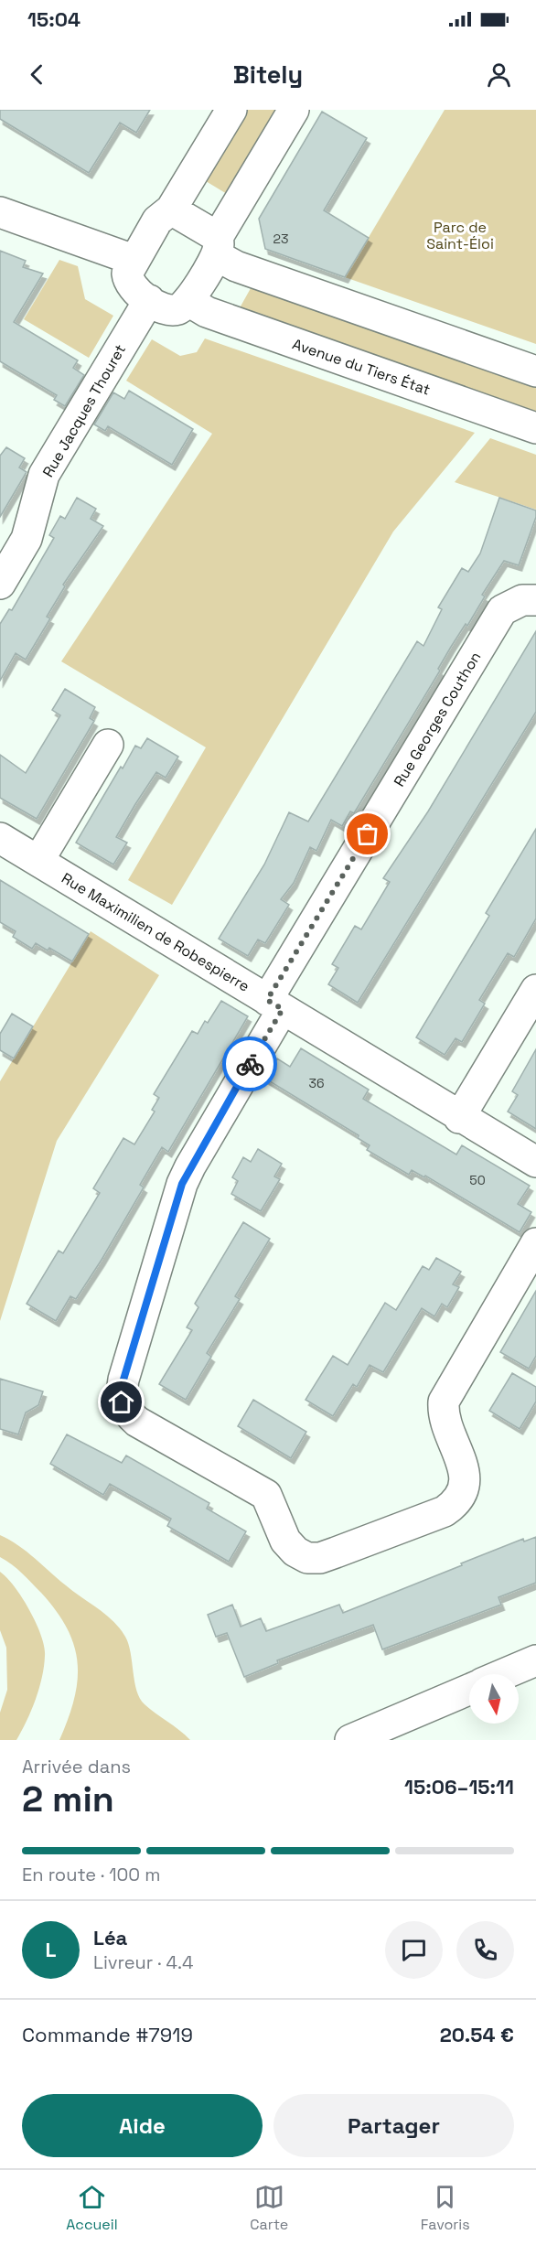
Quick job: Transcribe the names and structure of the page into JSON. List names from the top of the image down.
{
  "streets": {
    "street": [
      "Avenue du Tiers État",
      "Rue Jacques Thouret",
      "Rue Georges Couthon",
      "Rue Maximilien de Robespierre"
    ]
  },
  "crossings": [
    ["Avenue du Tiers État", "Rue Jacques Thouret"],
    ["Rue Georges Couthon", "Rue Maximilien de Robespierre"]
  ],
  "parks": ["Parc de Saint-Éloi"],
  "house_numbers": ["23", "36", "50"],
  "north": "bottom",
  "page": {
    "status": "15:04",
    "header": "Bitely",
    "heading": ["2 min", "Arrivée dans", "15:06–15:11"],
    "panel": [
      "Léa",
      "Livreur · 4.4",
      "Commande #7919",
      "20.54 €"
    ],
    "bar": "En route · 100 m",
    "round": "L",
    "buttons": ["Aide", "Partager"],
    "tabs": ["Accueil", "Carte", "Favoris"]
  }
}
